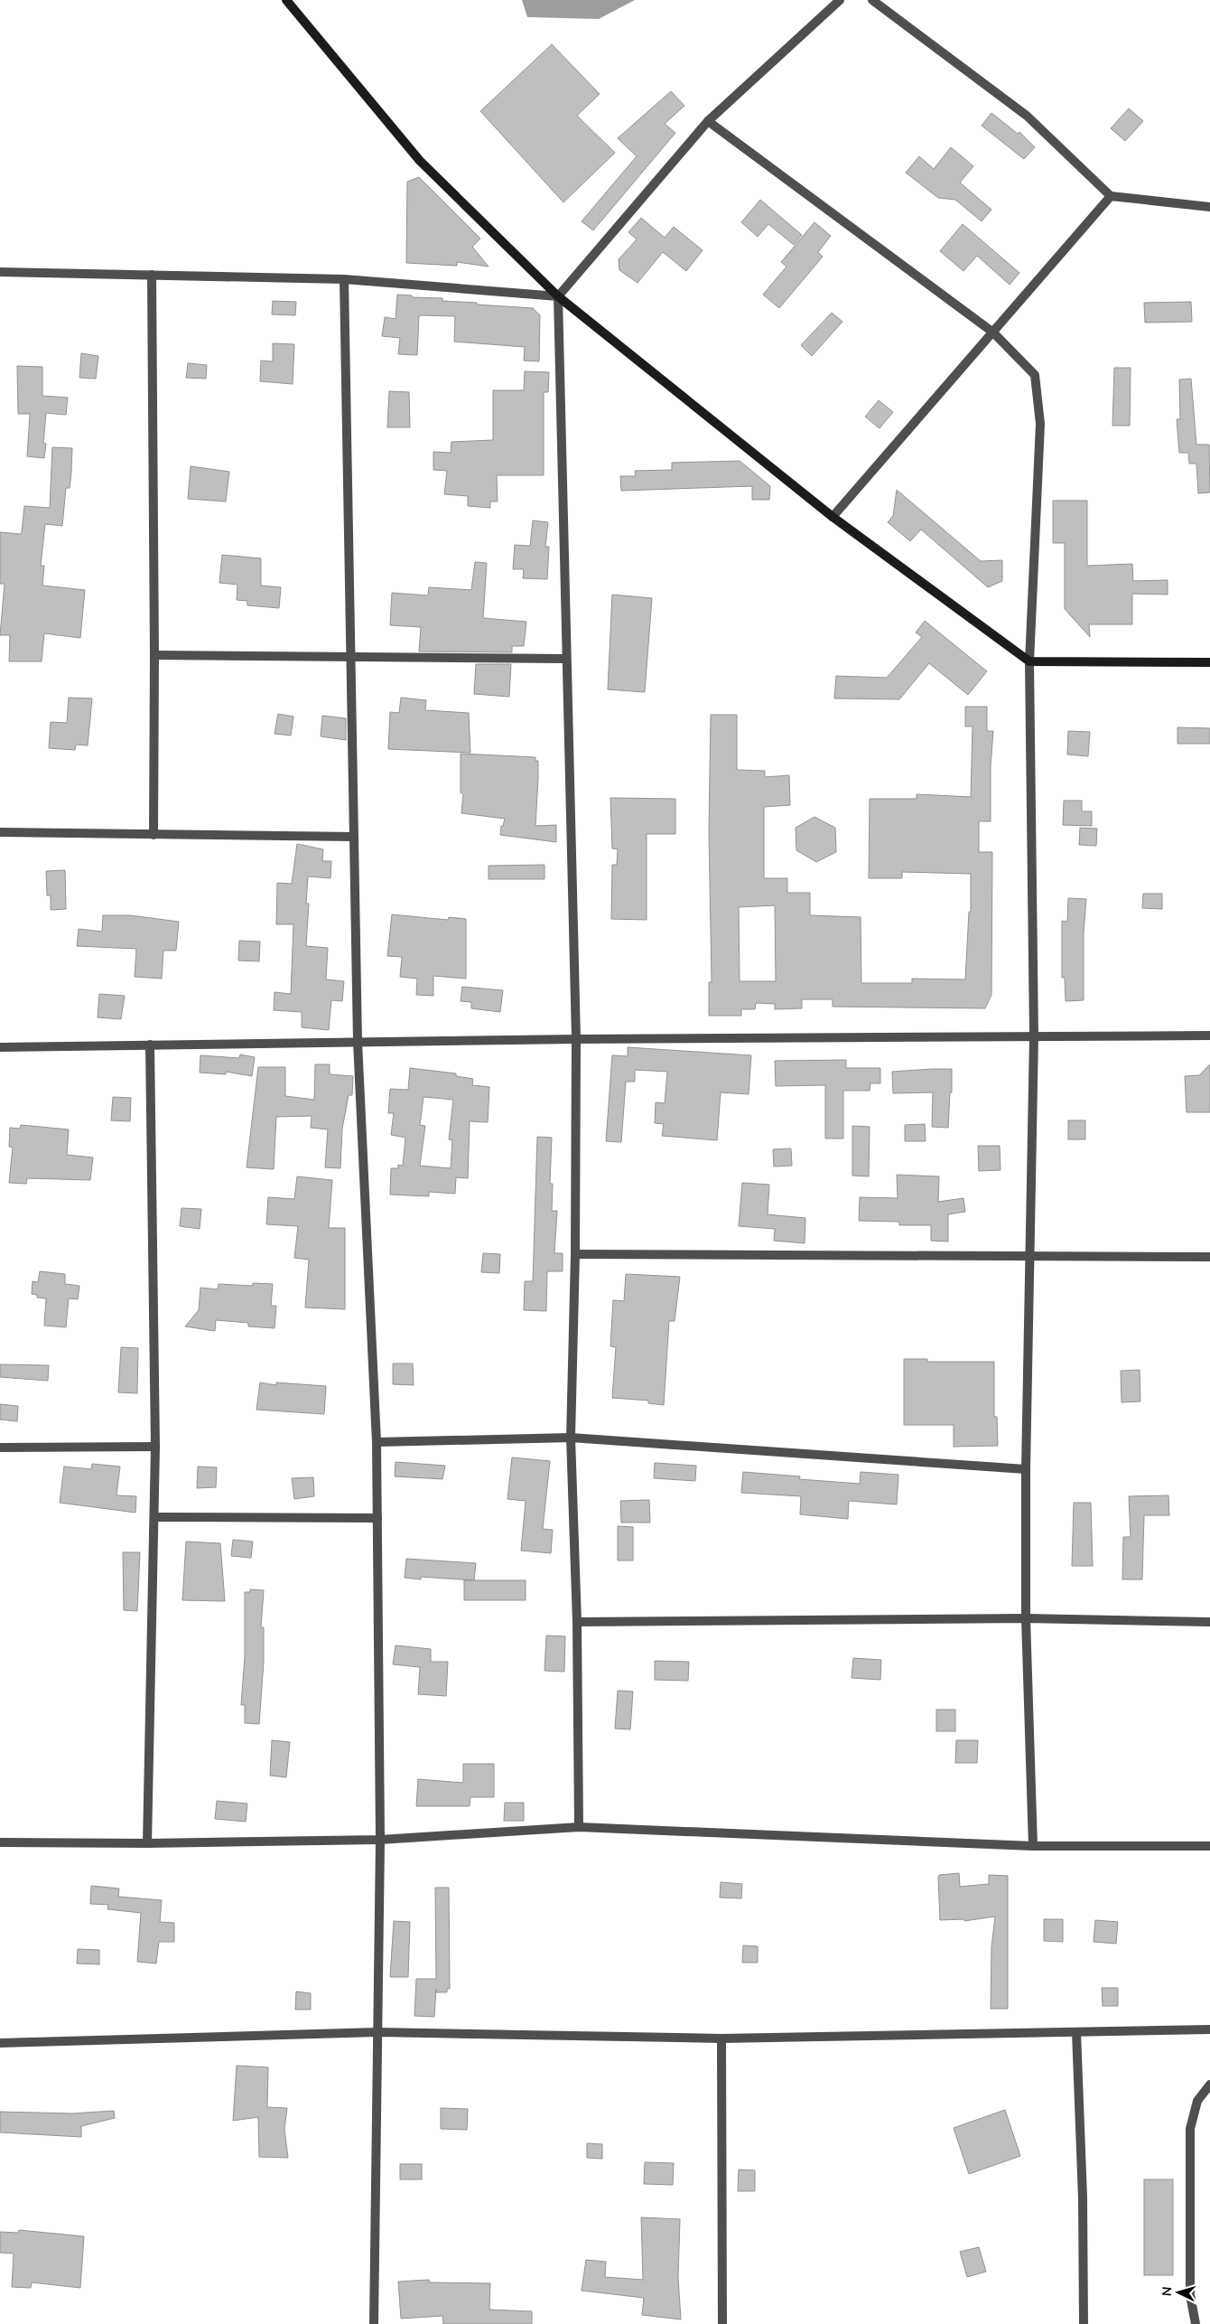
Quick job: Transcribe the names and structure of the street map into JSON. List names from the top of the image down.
{
  "north": "left"
}
